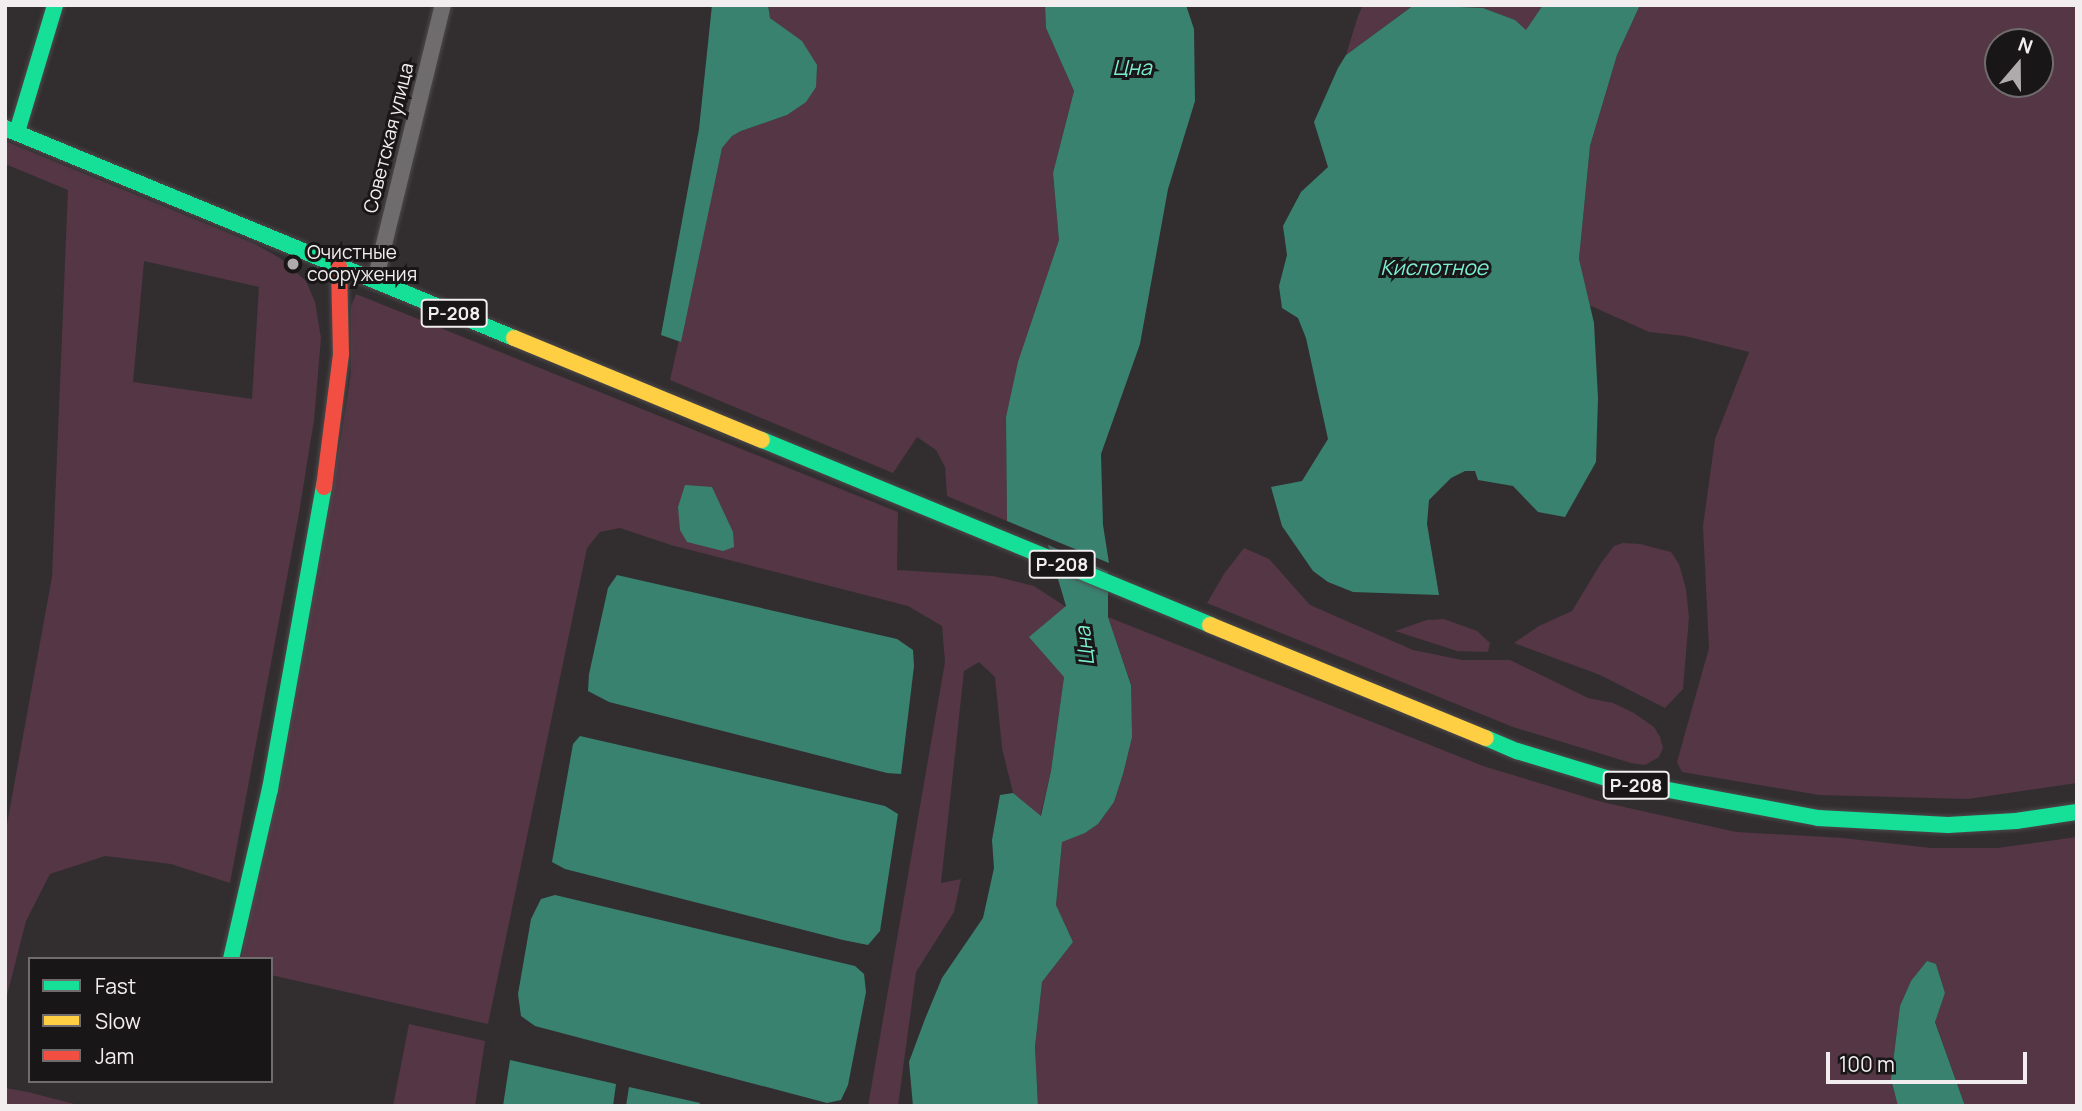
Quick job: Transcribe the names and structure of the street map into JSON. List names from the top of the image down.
{
  "streets": {
    "main road": ["Р-208"],
    "street": ["Советская улица"]
  },
  "crossings": [
    ["Советская улица", "Р-208"]
  ],
  "water": ["Цна", "Кислотное"],
  "places": ["Очистные сооружения"],
  "legend": ["Fast", "Slow", "Jam"],
  "scale_bar": "100 m",
  "north": "top"
}
